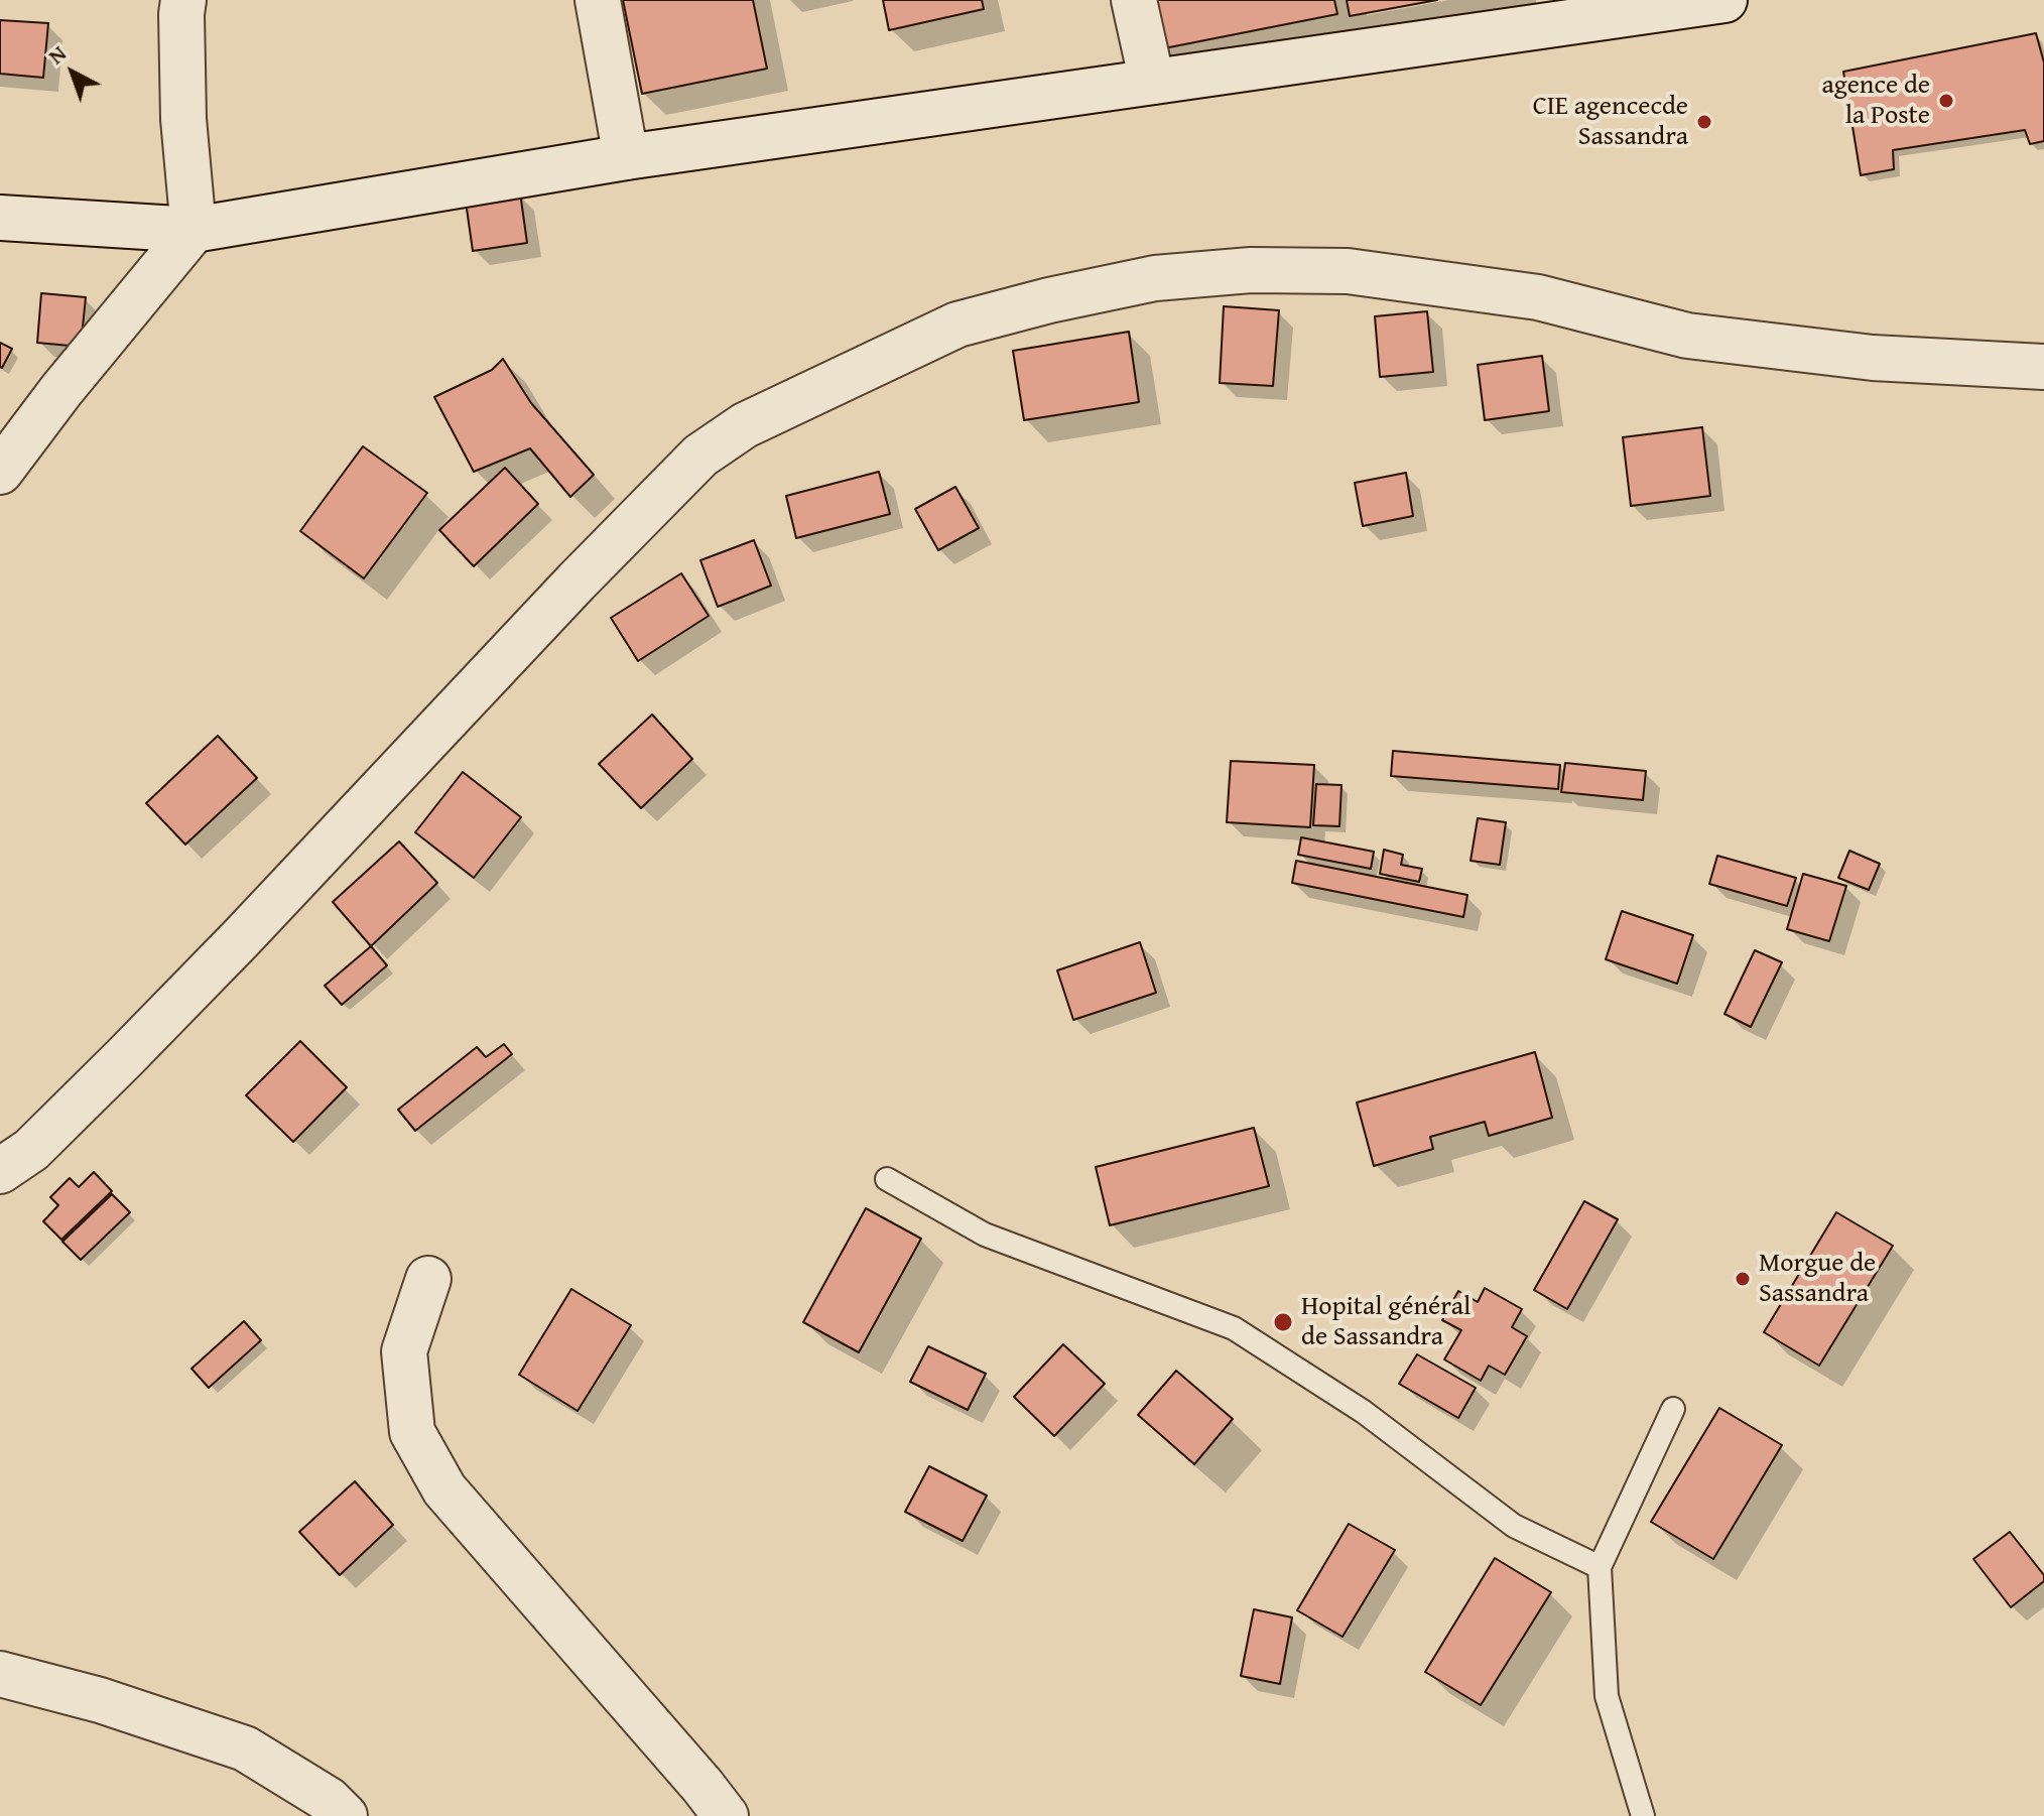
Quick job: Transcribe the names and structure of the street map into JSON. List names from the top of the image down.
{
  "places": [
    "agence de la Poste",
    "CIE agencecde Sassandra",
    "Morgue de Sassandra",
    "Hopital général de Sassandra"
  ],
  "north": "top left"
}
